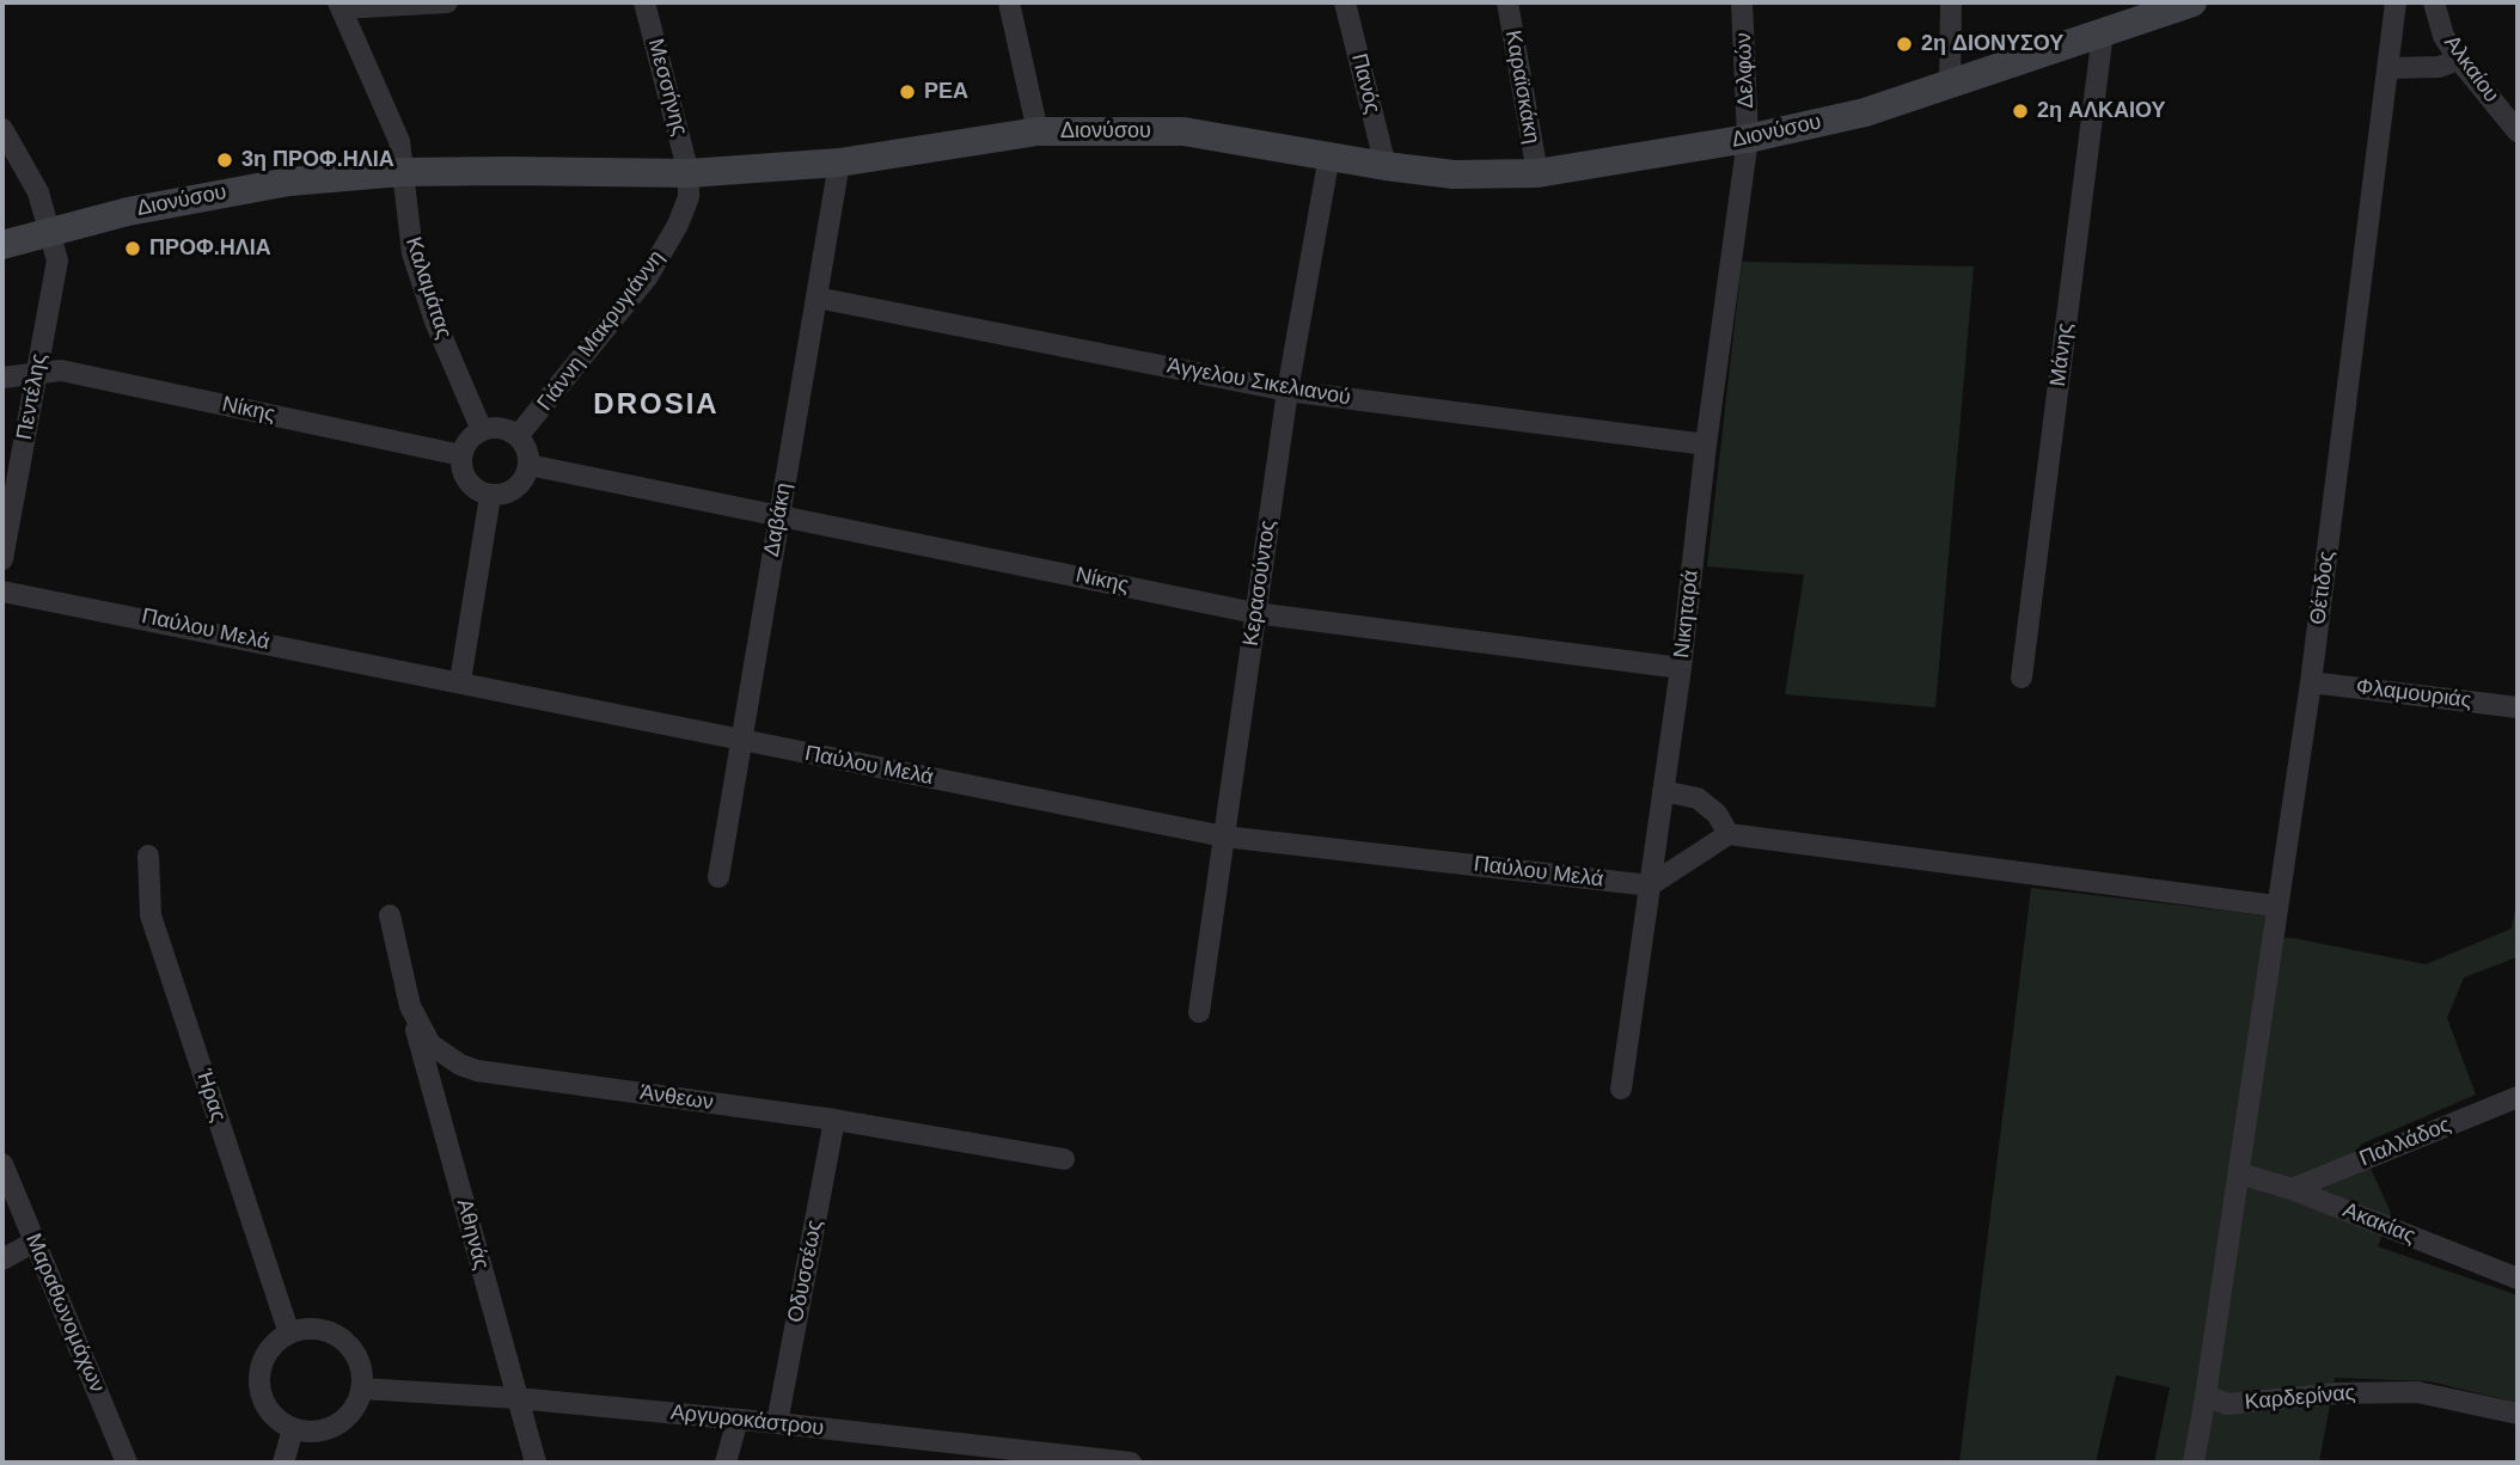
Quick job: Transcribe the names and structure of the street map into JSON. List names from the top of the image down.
{
  "streets": {
    "main road": ["Διονύσου"],
    "street": [
      "Αλκαίου",
      "Δελφών",
      "Πανός",
      "Μεσσήνης",
      "Καραϊσκάκη",
      "Καλαμάτας",
      "Γιάννη Μακρυγιάννη",
      "Μάνης",
      "Άγγελου Σικελιανού",
      "Πεντέλης",
      "Νίκης",
      "Δαβάκη",
      "Κερασούντος",
      "Θέτιδος",
      "Νικηταρά",
      "Παύλου Μελά",
      "Φλαμουριάς",
      "Ήρας",
      "Άνθεων",
      "Παλλάδος",
      "Ακακίας",
      "Αθηνάς",
      "Οδυσσέως",
      "Μαραθωνομάχων",
      "Καρδερίνας",
      "Αργυροκάστρου"
    ]
  },
  "crossings": [
    ["Δελφών", "Διονύσου"],
    ["Δελφών", "Νικηταρά"],
    ["Πανός", "Διονύσου"],
    ["Μεσσήνης", "Διονύσου"],
    ["Μεσσήνης", "Γιάννη Μακρυγιάννη"],
    ["Καραϊσκάκη", "Διονύσου"],
    ["Διονύσου", "Καλαμάτας"],
    ["Διονύσου", "Γιάννη Μακρυγιάννη"],
    ["Διονύσου", "Μάνης"],
    ["Διονύσου", "Πεντέλης"],
    ["Διονύσου", "Δαβάκη"],
    ["Διονύσου", "Κερασούντος"],
    ["Διονύσου", "Νικηταρά"],
    ["Καλαμάτας", "Γιάννη Μακρυγιάννη"],
    ["Καλαμάτας", "Νίκης"],
    ["Γιάννη Μακρυγιάννη", "Νίκης"],
    ["Άγγελου Σικελιανού", "Δαβάκη"],
    ["Άγγελου Σικελιανού", "Κερασούντος"],
    ["Άγγελου Σικελιανού", "Νικηταρά"],
    ["Πεντέλης", "Νίκης"],
    ["Νίκης", "Δαβάκη"],
    ["Νίκης", "Κερασούντος"],
    ["Νίκης", "Νικηταρά"],
    ["Δαβάκη", "Παύλου Μελά"],
    ["Κερασούντος", "Παύλου Μελά"],
    ["Θέτιδος", "Φλαμουριάς"],
    ["Θέτιδος", "Ακακίας"],
    ["Νικηταρά", "Παύλου Μελά"],
    ["Ήρας", "Αργυροκάστρου"],
    ["Άνθεων", "Αθηνάς"],
    ["Άνθεων", "Οδυσσέως"],
    ["Παλλάδος", "Ακακίας"],
    ["Αθηνάς", "Αργυροκάστρου"],
    ["Οδυσσέως", "Αργυροκάστρου"]
  ],
  "districts": ["DROSIA"],
  "places": [
    "2η ΔΙΟΝΥΣΟΥ",
    "ΡΕΑ",
    "2η ΑΛΚΑΙΟΥ",
    "3η ΠΡΟΦ.ΗΛΙΑ",
    "ΠΡΟΦ.ΗΛΙΑ"
  ]
}
